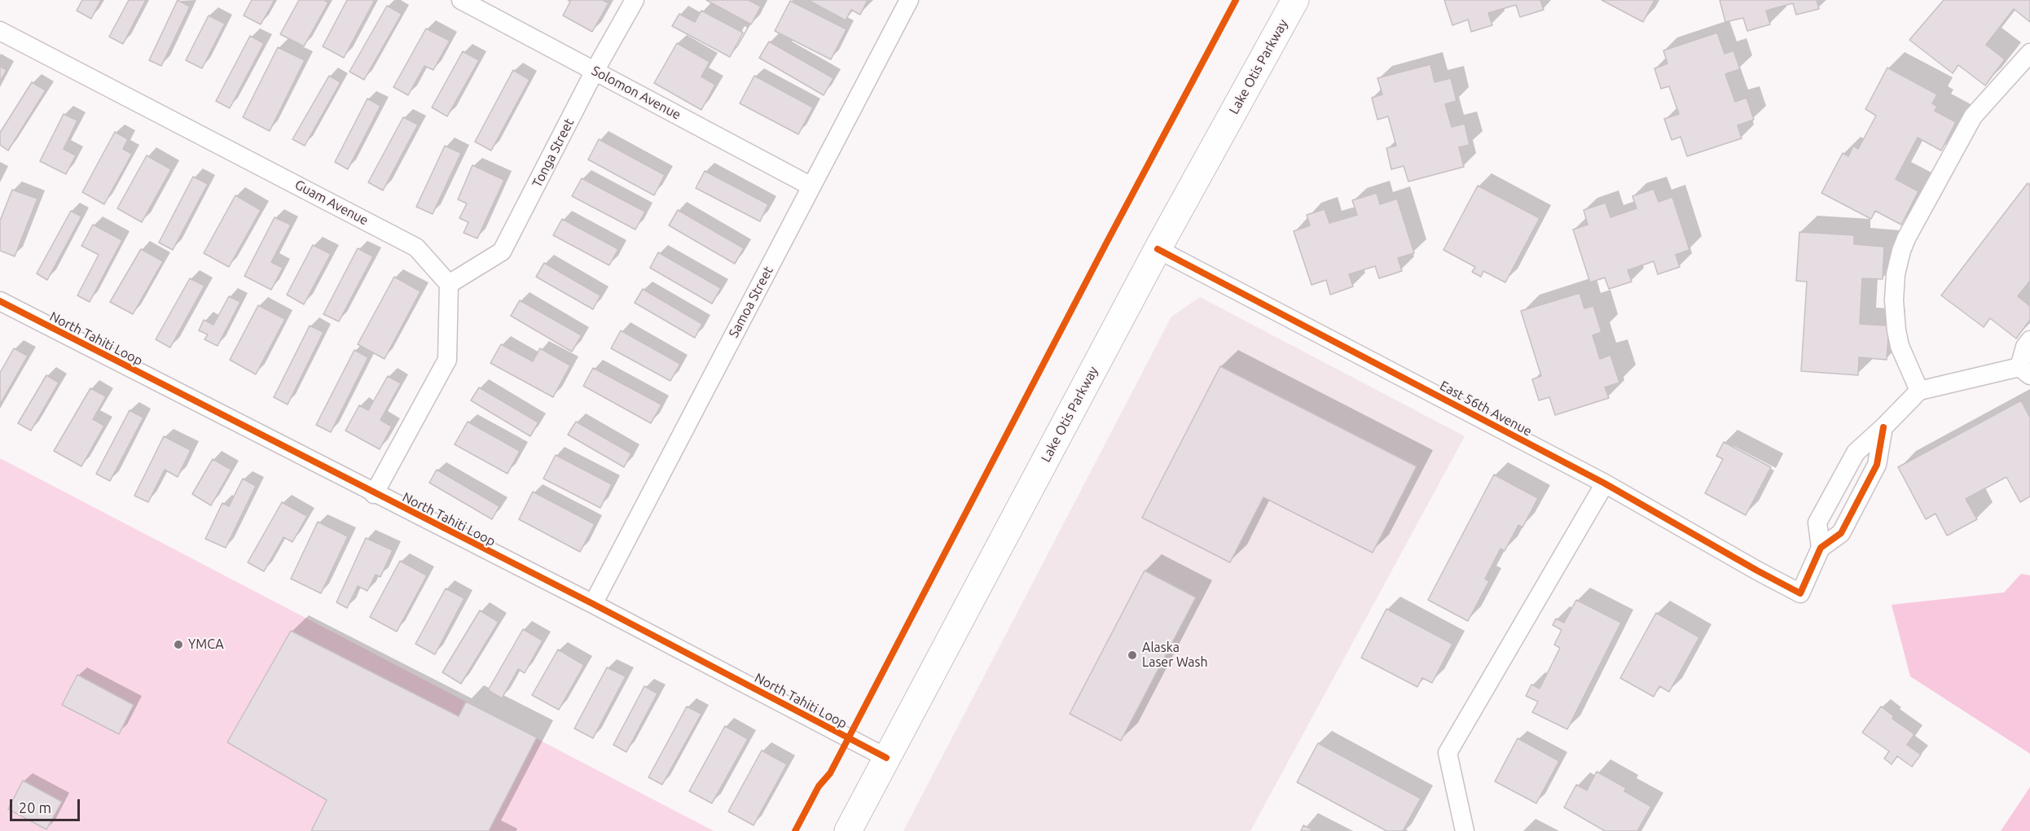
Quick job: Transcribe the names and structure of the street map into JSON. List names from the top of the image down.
{
  "streets": {
    "main road": ["Lake Otis Parkway"],
    "street": [
      "Solomon Avenue",
      "Tonga Street",
      "Guam Avenue",
      "Samoa Street",
      "North Tahiti Loop",
      "East 56th Avenue"
    ]
  },
  "crossings": [
    ["Lake Otis Parkway", "North Tahiti Loop"],
    ["Lake Otis Parkway", "East 56th Avenue"],
    ["Solomon Avenue", "Tonga Street"],
    ["Solomon Avenue", "Samoa Street"],
    ["Tonga Street", "Guam Avenue"],
    ["Samoa Street", "North Tahiti Loop"]
  ],
  "places": ["YMCA", "Alaska Laser Wash"],
  "scale_bar": "20 m"
}
